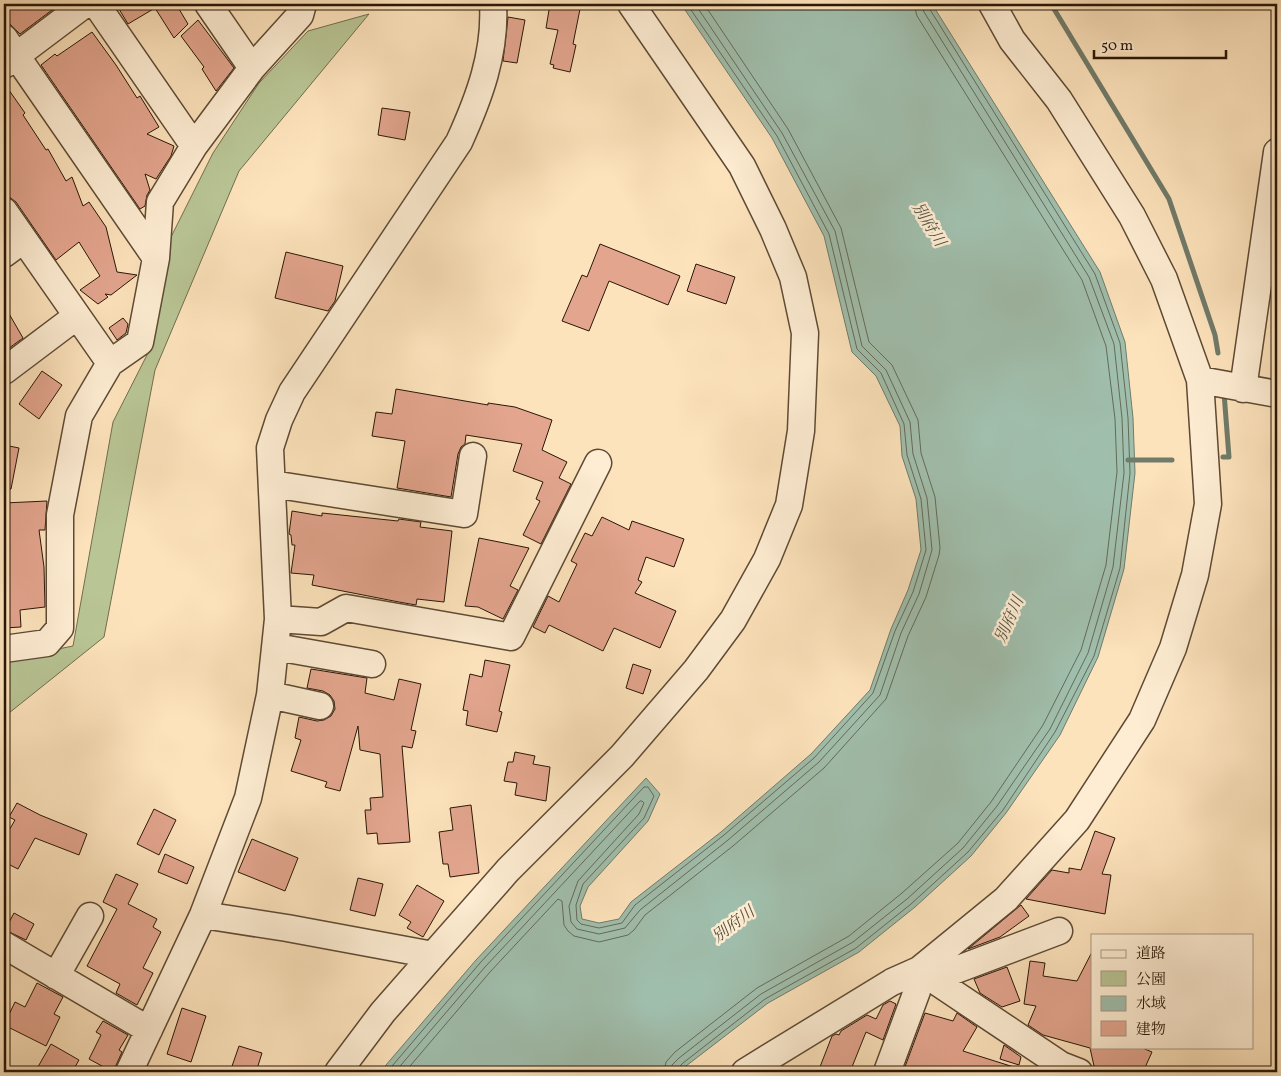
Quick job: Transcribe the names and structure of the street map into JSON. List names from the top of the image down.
{
  "water": ["別府川"],
  "legend": [
    "道路",
    "公園",
    "水域",
    "建物"
  ],
  "scale_bar": "50 m"
}
